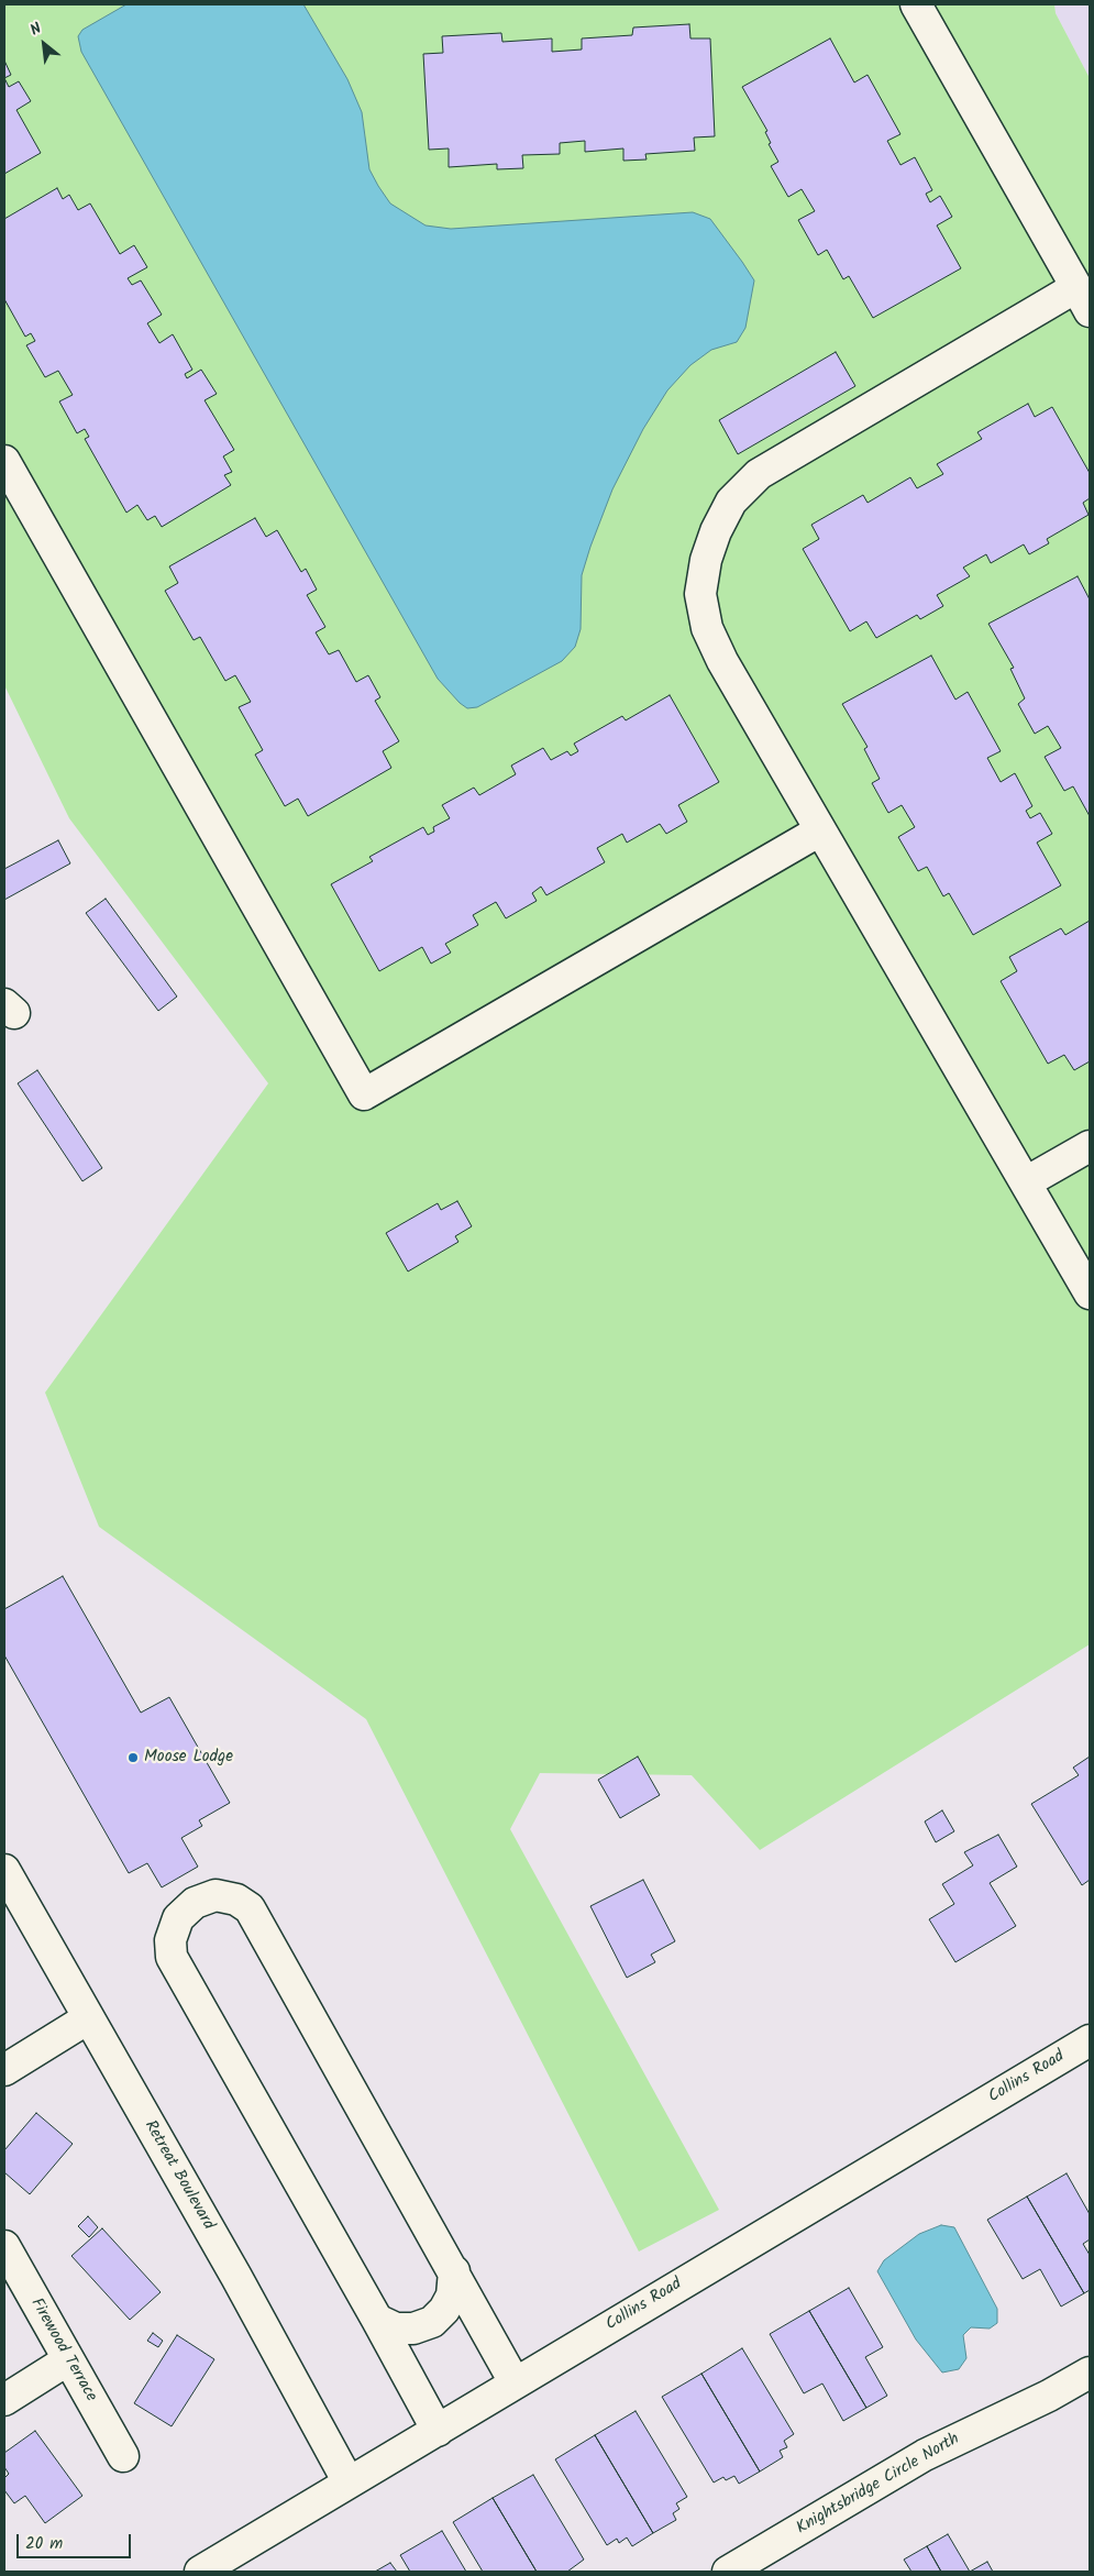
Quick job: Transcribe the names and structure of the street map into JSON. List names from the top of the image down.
{
  "streets": {
    "street": [
      "Collins Road",
      "Retreat Boulevard",
      "Firewood Terrace",
      "Knightsbridge Circle North"
    ]
  },
  "crossings": [
    ["Collins Road", "Retreat Boulevard"]
  ],
  "places": ["Moose Lodge"],
  "scale_bar": "20 m",
  "north": "top left"
}
